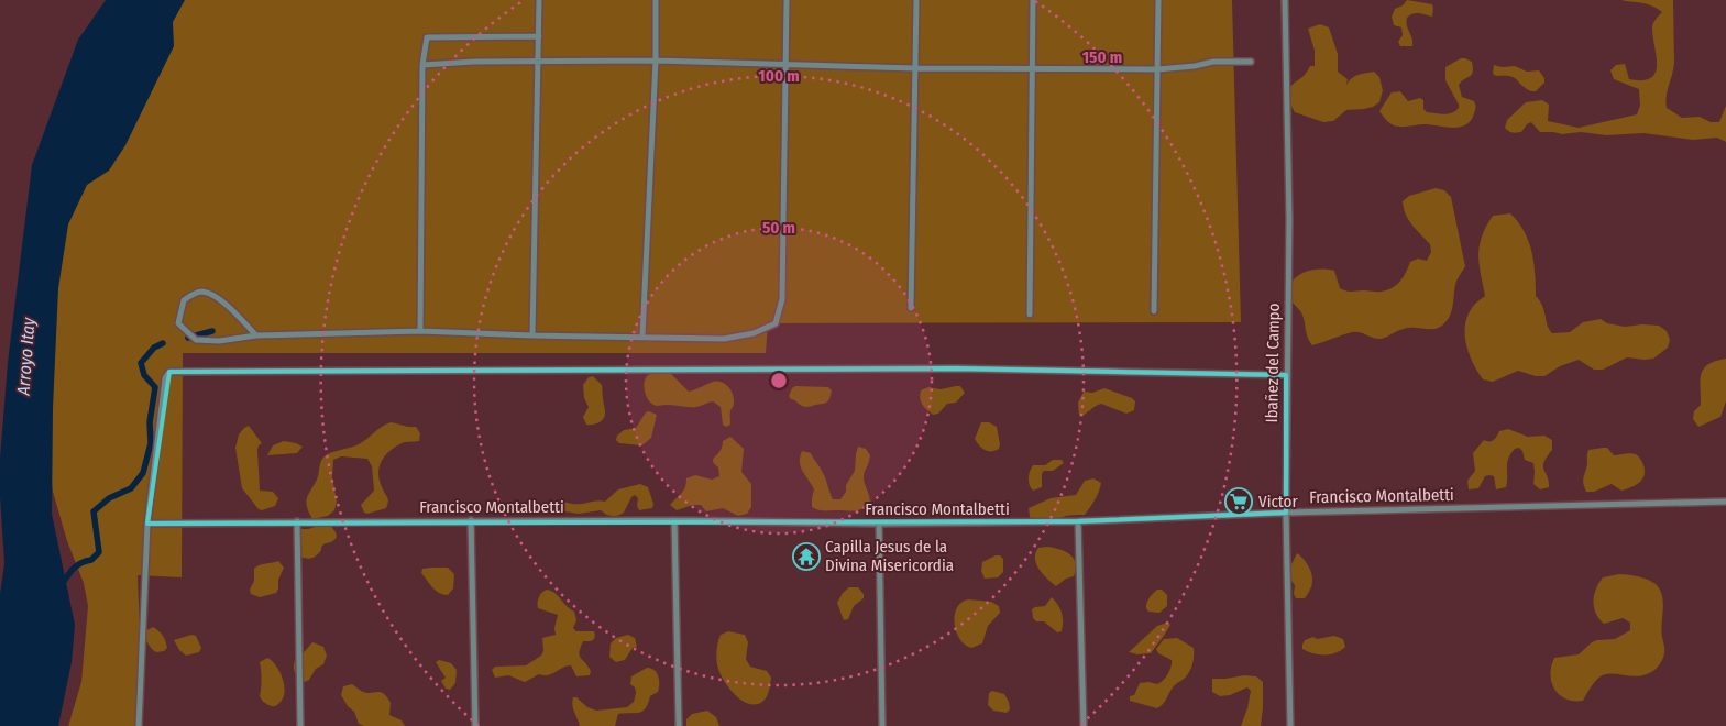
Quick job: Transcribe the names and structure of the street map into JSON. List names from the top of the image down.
{
  "streets": {
    "street": ["Ibañez del Campo", "Francisco Montalbetti"]
  },
  "crossings": [
    ["Ibañez del Campo", "Francisco Montalbetti"]
  ],
  "water": ["Arroyo Itay"],
  "places": {
    "supermarket": ["Victor"],
    "temple": ["Capilla Jesus de la Divina Misericordia"]
  },
  "rings": ["150 m", "100 m", "50 m"]
}
